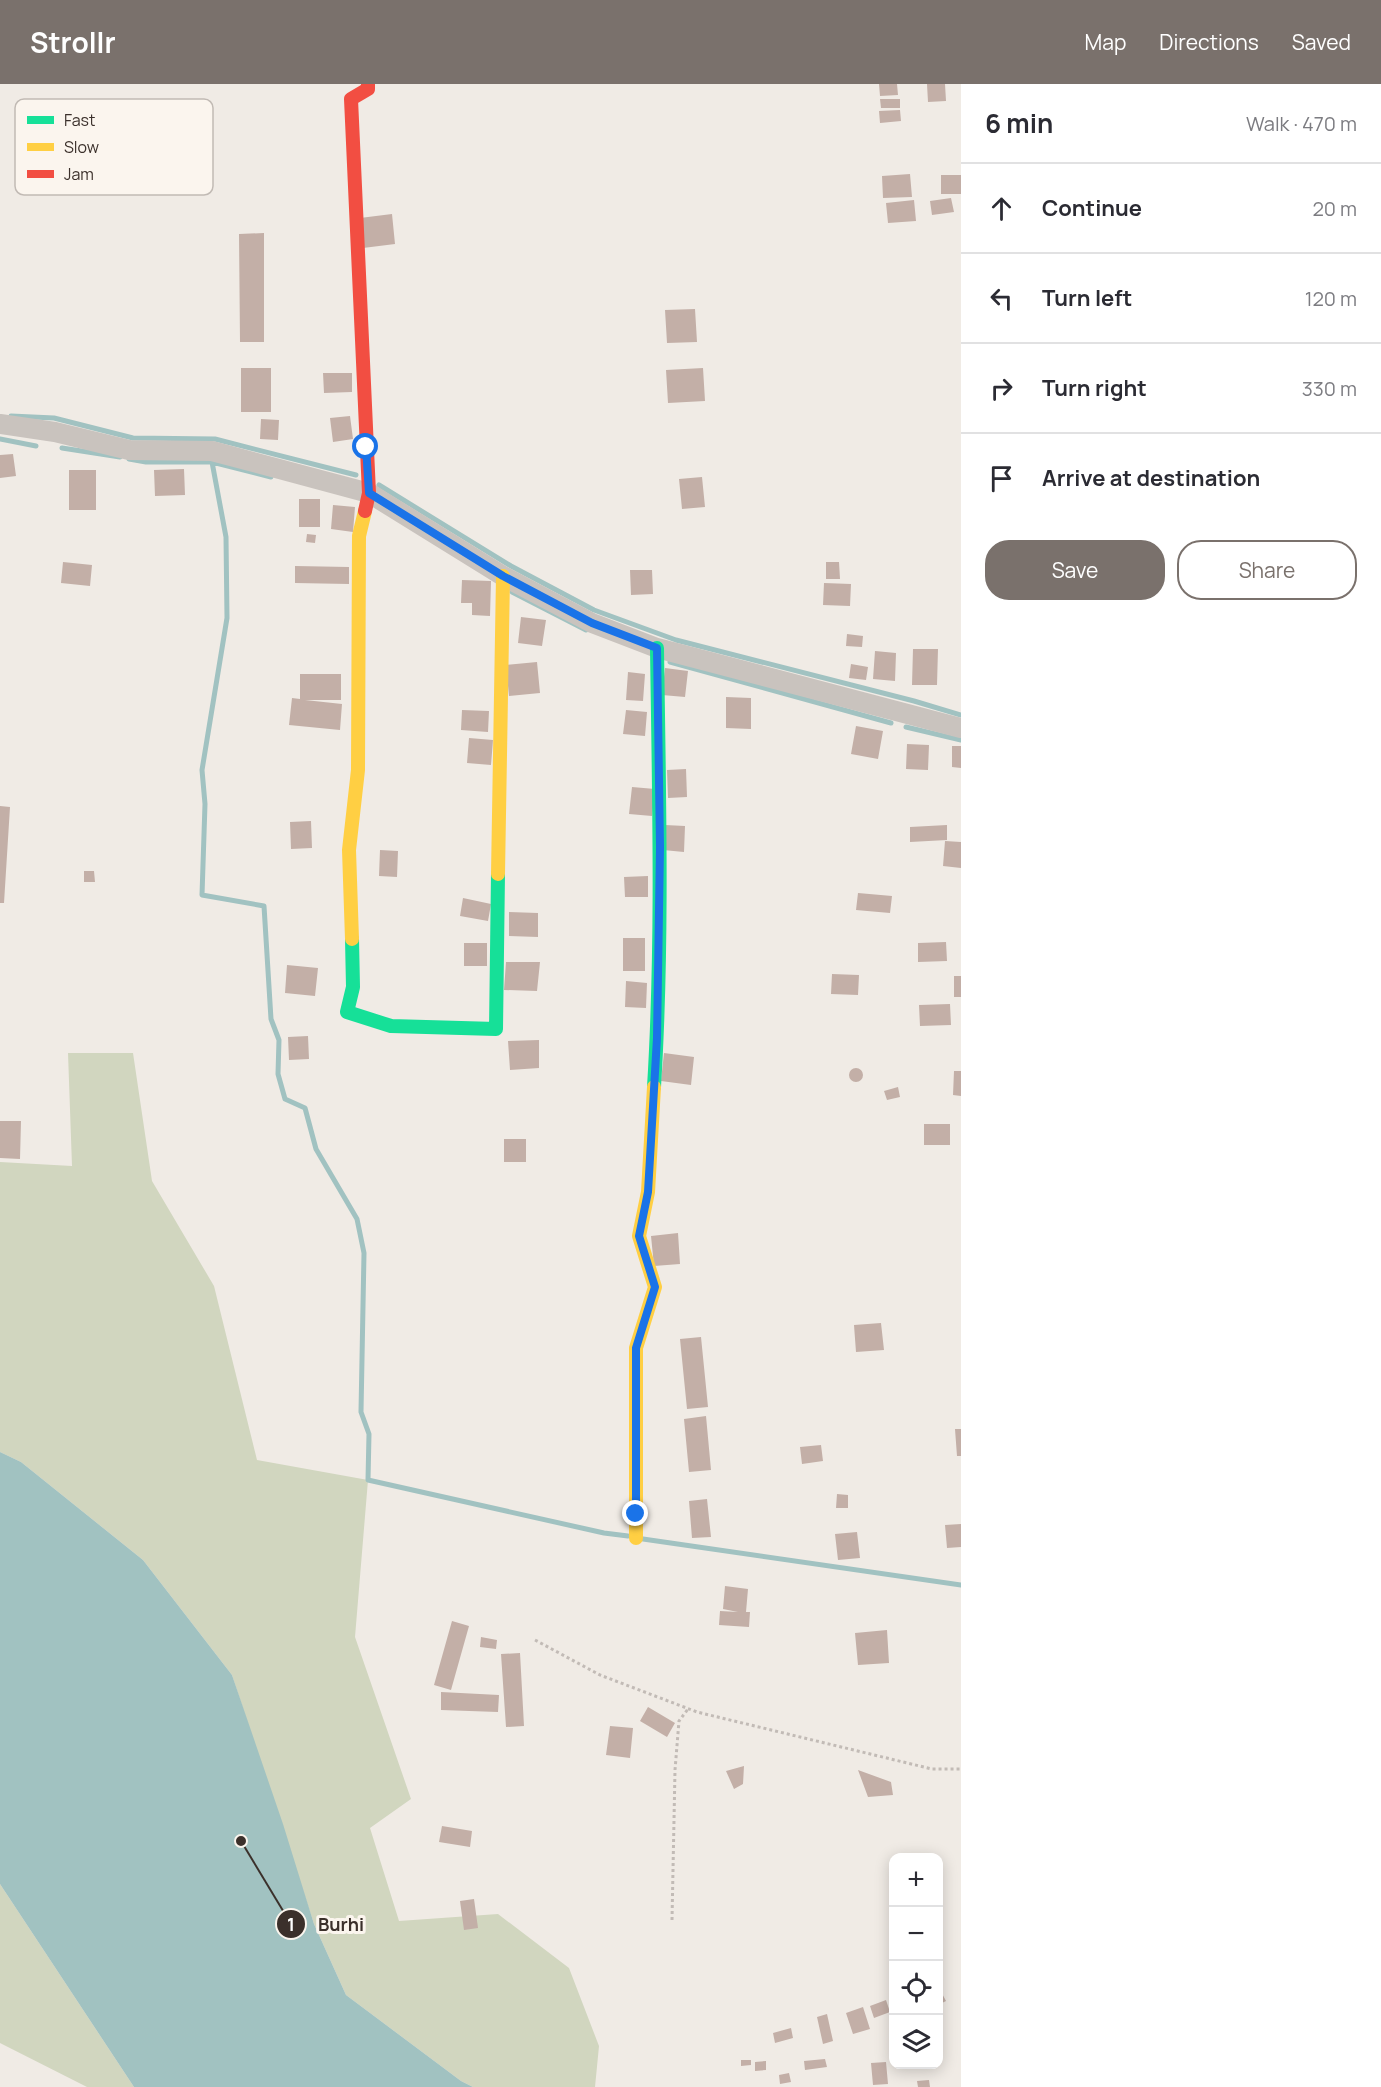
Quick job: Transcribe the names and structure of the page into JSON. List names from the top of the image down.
{
  "places": ["Burhi"],
  "legend": ["Fast", "Slow", "Jam"],
  "page": {
    "header": "Strollr",
    "nav": ["Map", "Directions", "Saved"],
    "heading": ["6 min", "Walk · 470 m"],
    "list": [
      ["Continue", "20 m"],
      ["Turn left", "120 m"],
      ["Turn right", "330 m"],
      "Arrive at destination"
    ],
    "buttons": ["Save", "Share"],
    "map_buttons": ["+", "−"]
  }
}
